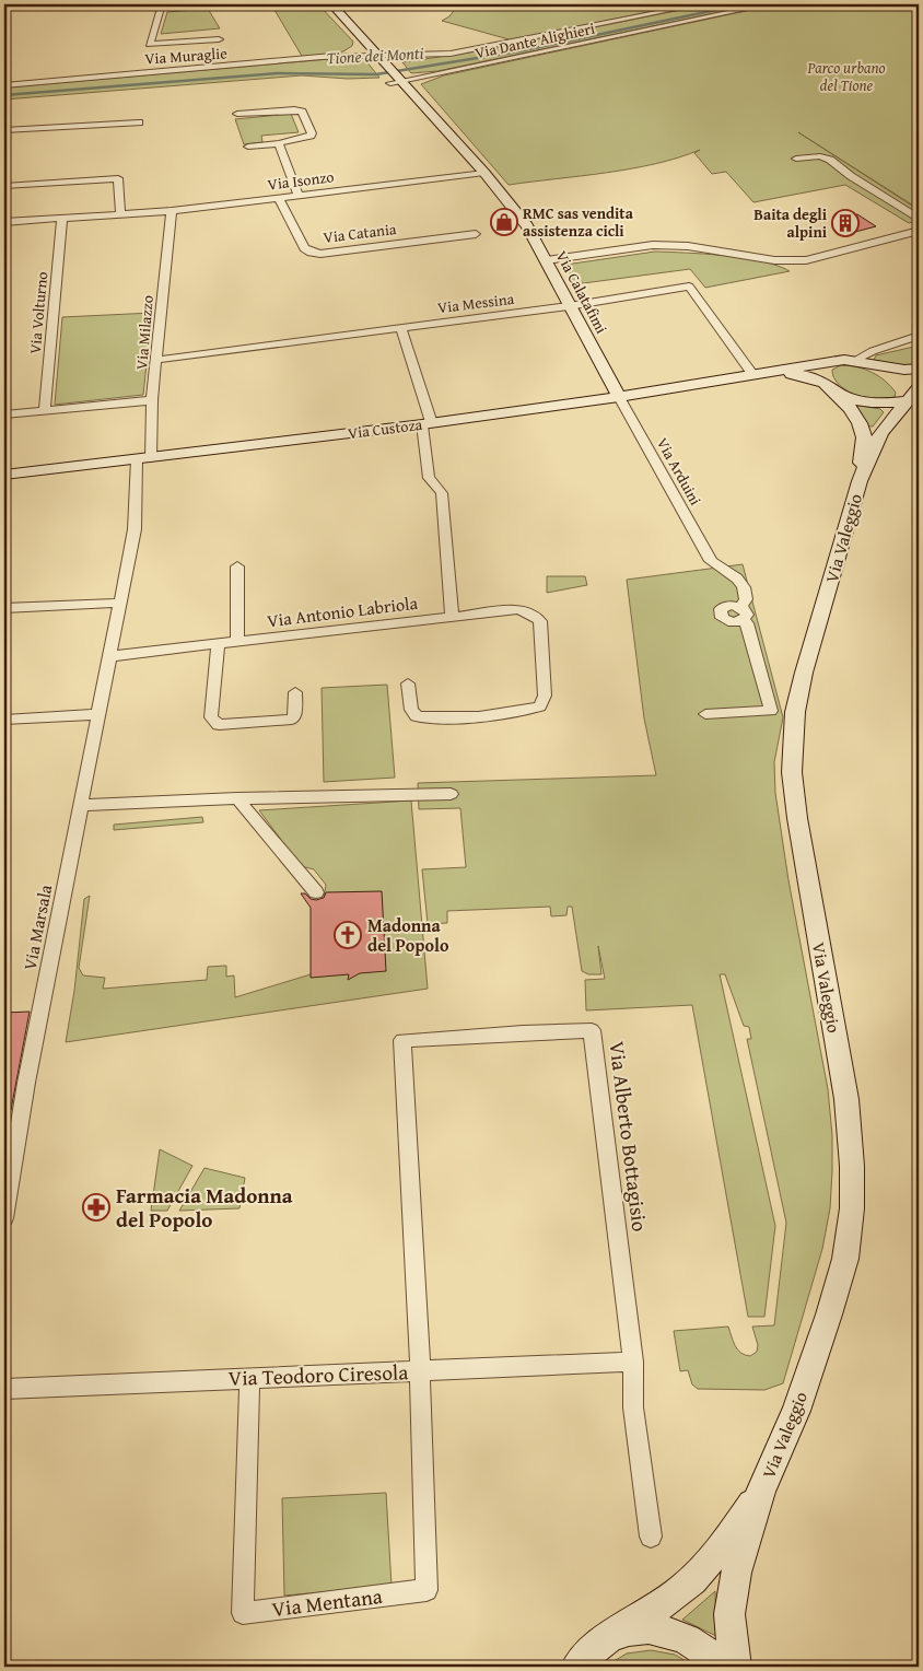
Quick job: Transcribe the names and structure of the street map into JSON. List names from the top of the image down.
{
  "streets": {
    "main road": ["Via Calatafimi", "Via Custoza", "Via Valeggio"],
    "street": [
      "Via Dante Alighieri",
      "Via Muraglie",
      "Via Isonzo",
      "Via Catania",
      "Via Messina",
      "Via Volturno",
      "Via Milazzo",
      "Via Arduini",
      "Via Antonio Labriola",
      "Via Marsala",
      "Via Alberto Bottagisio",
      "Via Teodoro Ciresola",
      "Via Mentana"
    ]
  },
  "crossings": [
    ["Via Dante Alighieri", "Via Calatafimi"],
    ["Via Muraglie", "Via Calatafimi"],
    ["Via Isonzo", "Via Catania"],
    ["Via Isonzo", "Via Calatafimi"],
    ["Via Isonzo", "Via Volturno"],
    ["Via Isonzo", "Via Milazzo"],
    ["Via Calatafimi", "Via Messina"],
    ["Via Calatafimi", "Via Custoza"],
    ["Via Calatafimi", "Via Arduini"],
    ["Via Messina", "Via Milazzo"],
    ["Via Messina", "Via Custoza"],
    ["Via Milazzo", "Via Custoza"],
    ["Via Milazzo", "Via Marsala"],
    ["Via Custoza", "Via Arduini"],
    ["Via Custoza", "Via Marsala"],
    ["Via Antonio Labriola", "Via Marsala"],
    ["Via Alberto Bottagisio", "Via Teodoro Ciresola"],
    ["Via Alberto Bottagisio", "Via Mentana"],
    ["Via Teodoro Ciresola", "Via Mentana"]
  ],
  "water": ["Tione dei Monti"],
  "parks": ["Parco urbano del Tione"],
  "places": {
    "shop": ["RMC sas vendita assistenza cicli"],
    "building": ["Baita degli alpini"],
    "church": ["Madonna del Popolo"],
    "pharmacy": ["Farmacia Madonna del Popolo"]
  }
}
